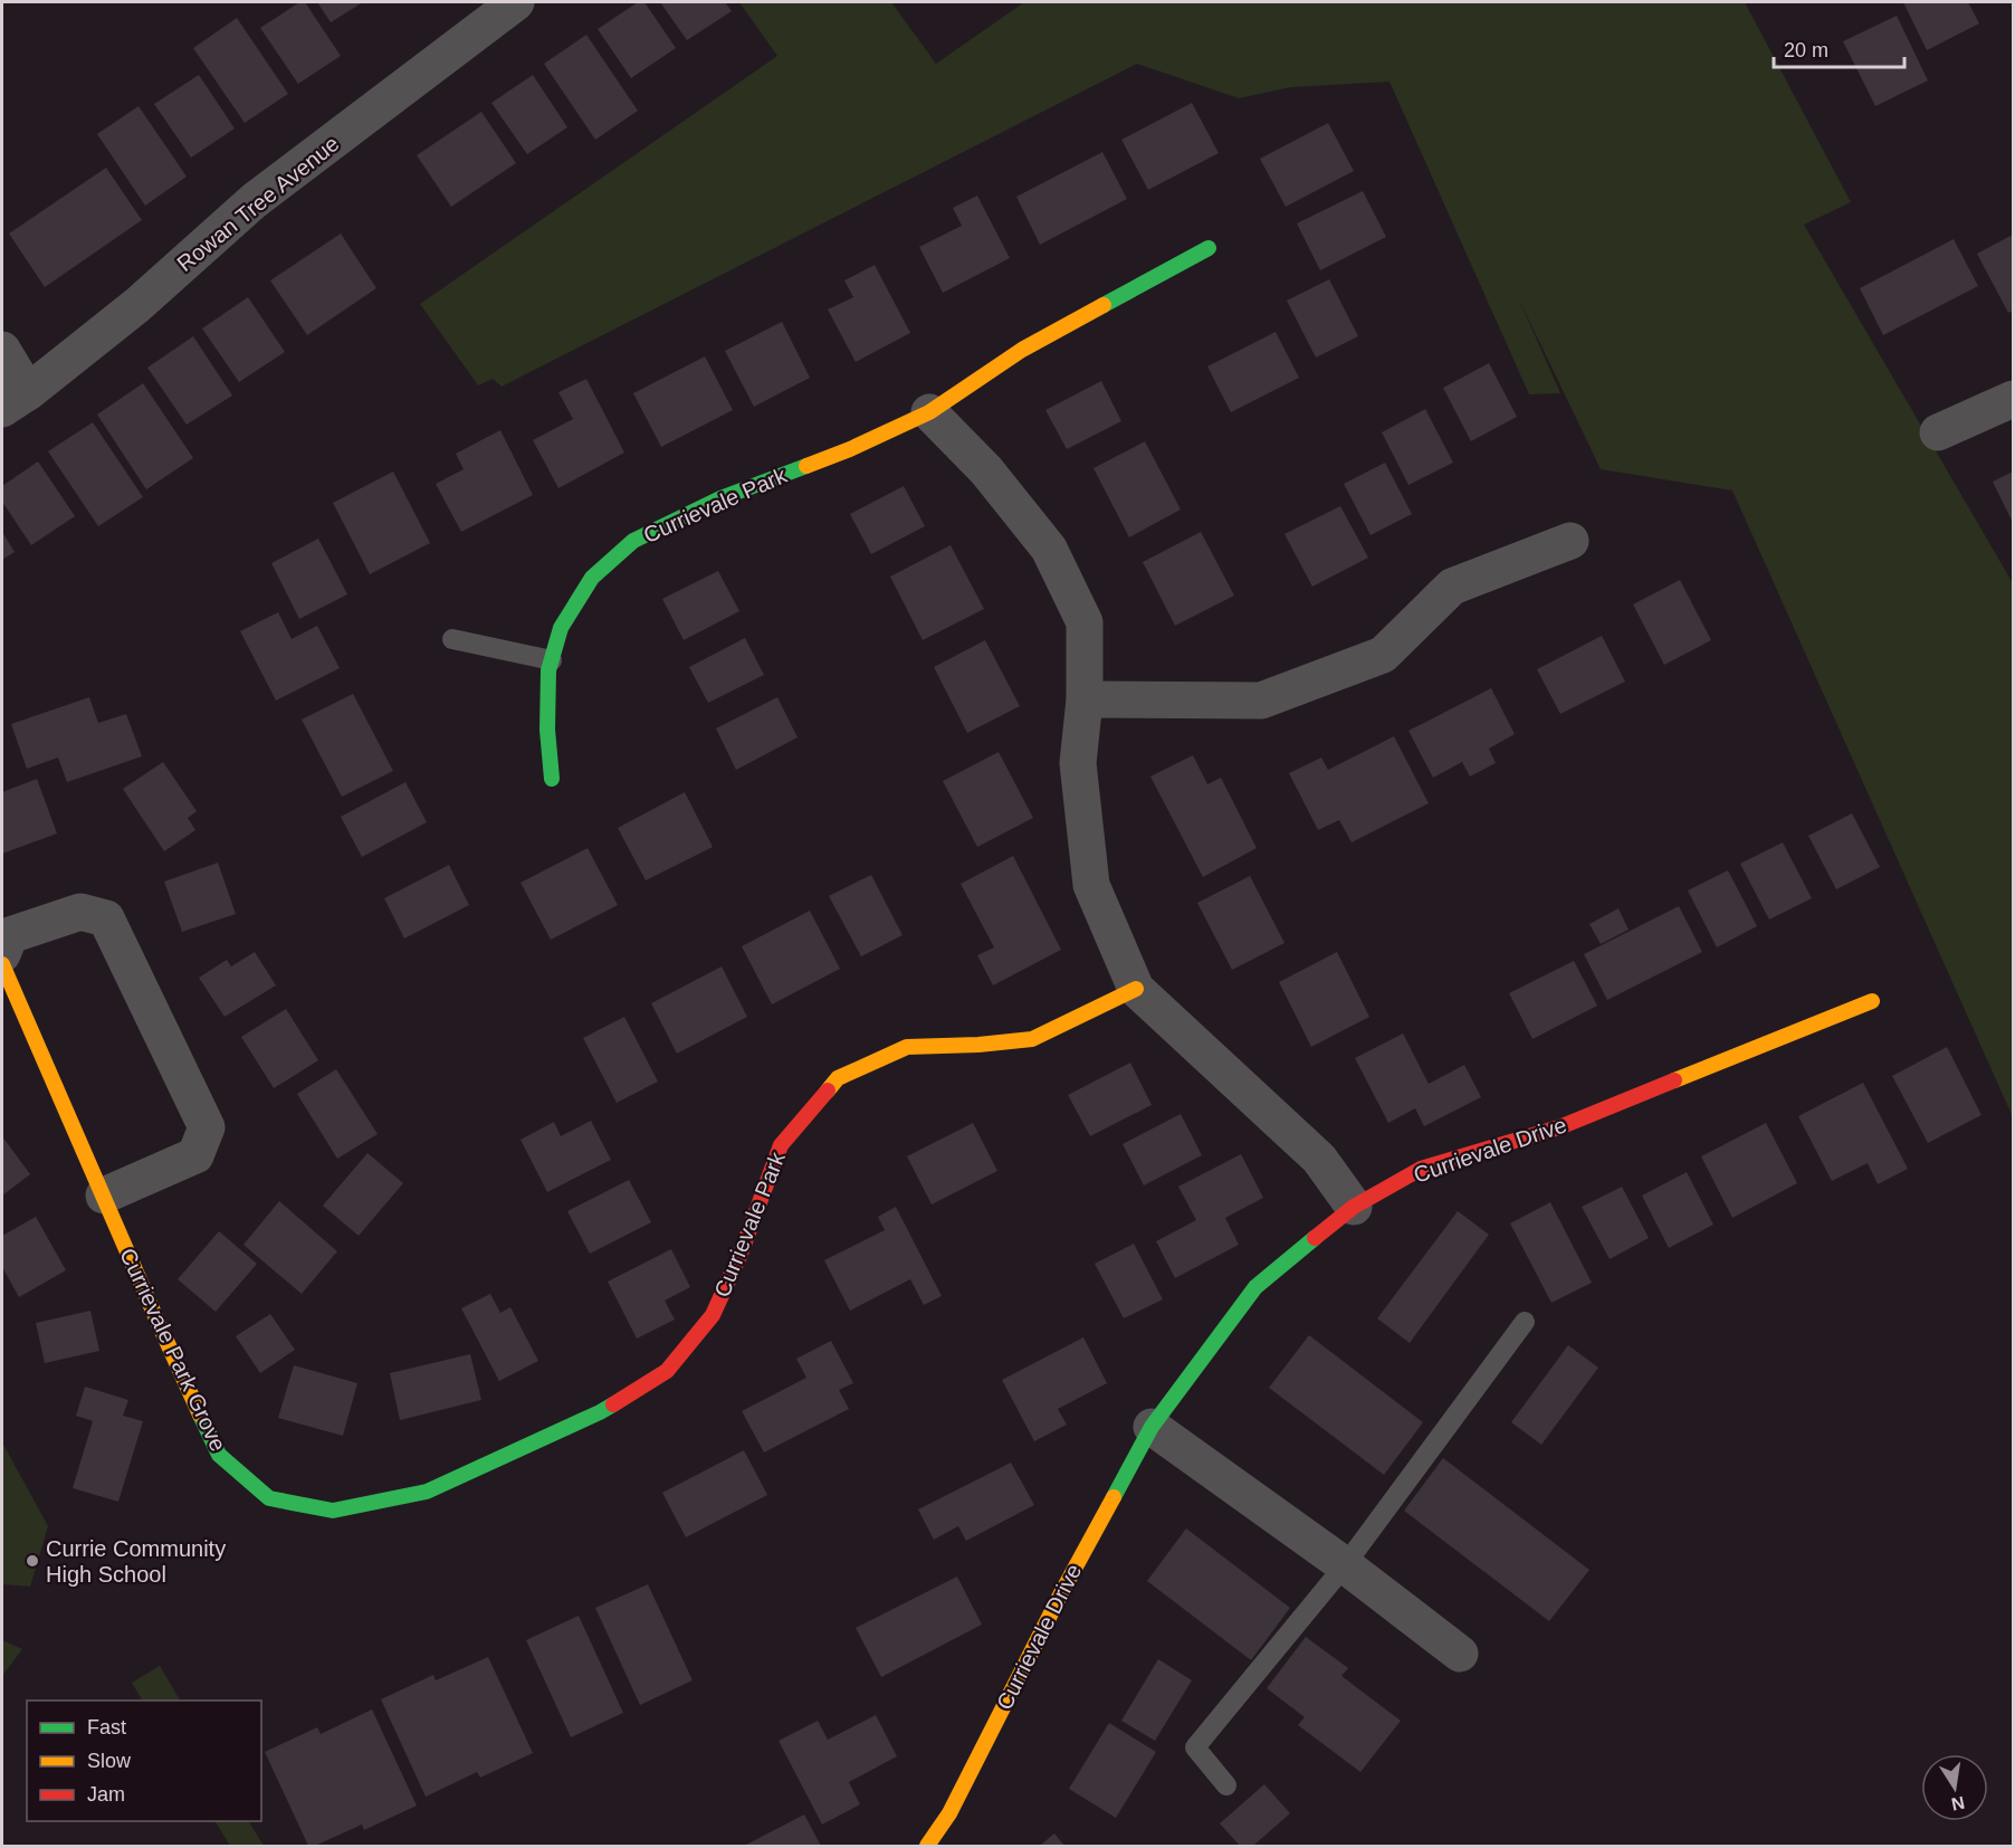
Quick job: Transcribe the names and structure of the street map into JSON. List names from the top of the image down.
{
  "streets": {
    "street": [
      "Rowan Tree Avenue",
      "Currievale Park",
      "Currievale Drive",
      "Currievale Park Grove"
    ]
  },
  "crossings": [
    ["Currievale Park", "Currievale Park Grove"]
  ],
  "places": ["Currie Community High School"],
  "legend": ["Fast", "Slow", "Jam"],
  "scale_bar": "20 m",
  "north": "bottom"
}
